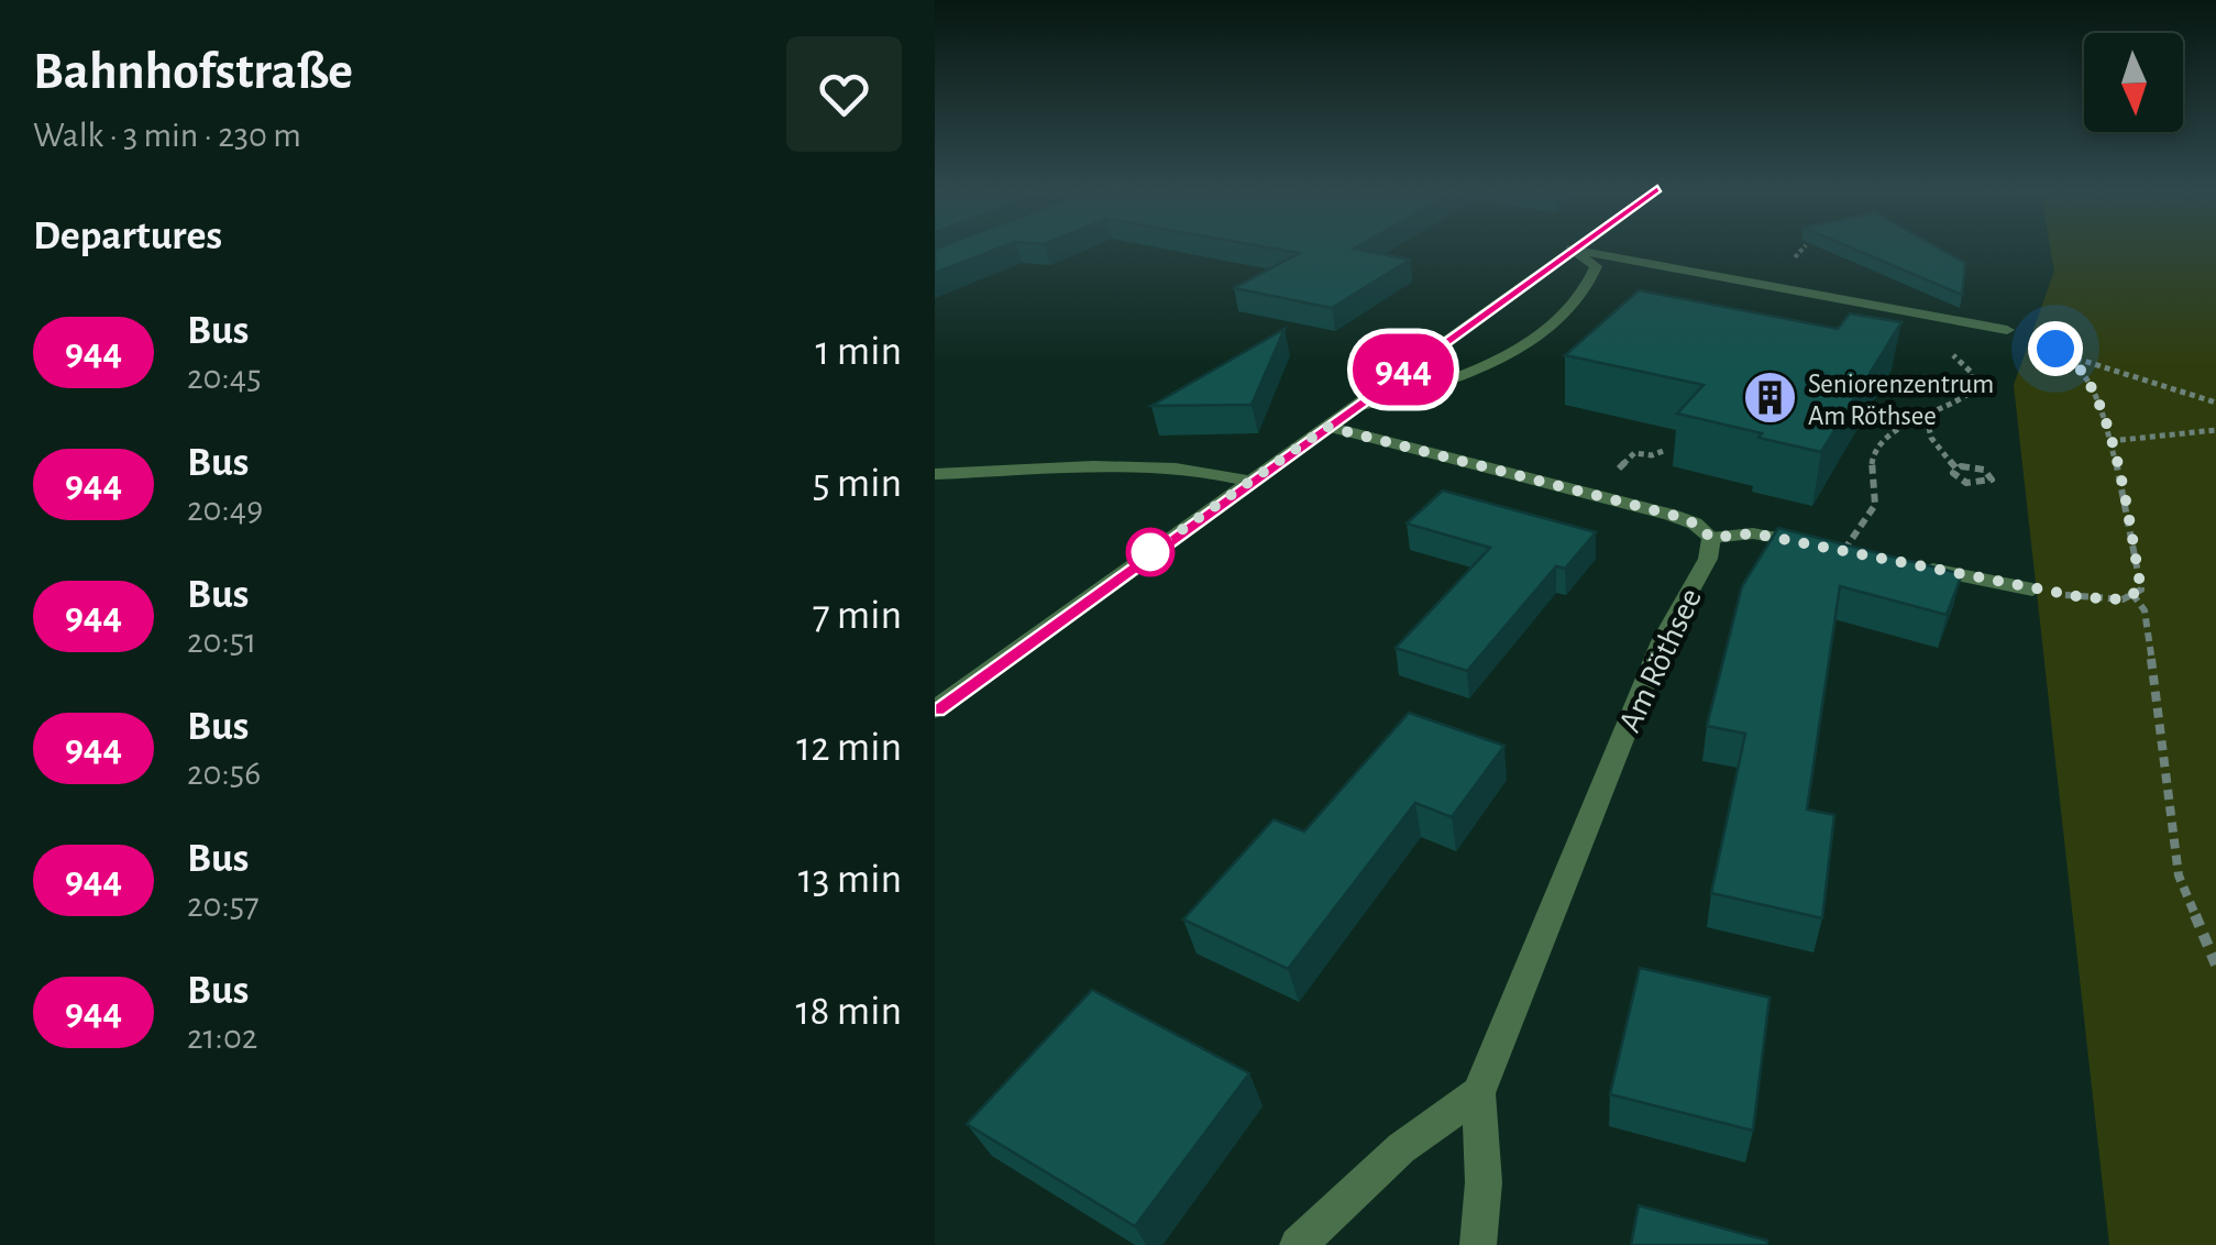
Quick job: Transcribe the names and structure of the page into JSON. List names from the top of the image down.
{
  "streets": {
    "street": ["Am Röthsee"]
  },
  "places": {
    "building": ["Seniorenzentrum Am Röthsee"]
  },
  "lines": ["bus line 944"],
  "north": "bottom",
  "page": {
    "heading": [
      ["Bahnhofstraße", "Walk · 3 min · 230 m"],
      "Departures"
    ],
    "on_map": "944",
    "list": [
      {
        "mark": "944",
        "name": "Bus",
        "note": "20:45",
        "value": "1 min"
      },
      {
        "mark": "944",
        "name": "Bus",
        "note": "20:49",
        "value": "5 min"
      },
      {
        "mark": "944",
        "name": "Bus",
        "note": "20:51",
        "value": "7 min"
      },
      {
        "mark": "944",
        "name": "Bus",
        "note": "20:56",
        "value": "12 min"
      },
      {
        "mark": "944",
        "name": "Bus",
        "note": "20:57",
        "value": "13 min"
      },
      {
        "mark": "944",
        "name": "Bus",
        "note": "21:02",
        "value": "18 min"
      }
    ]
  }
}
